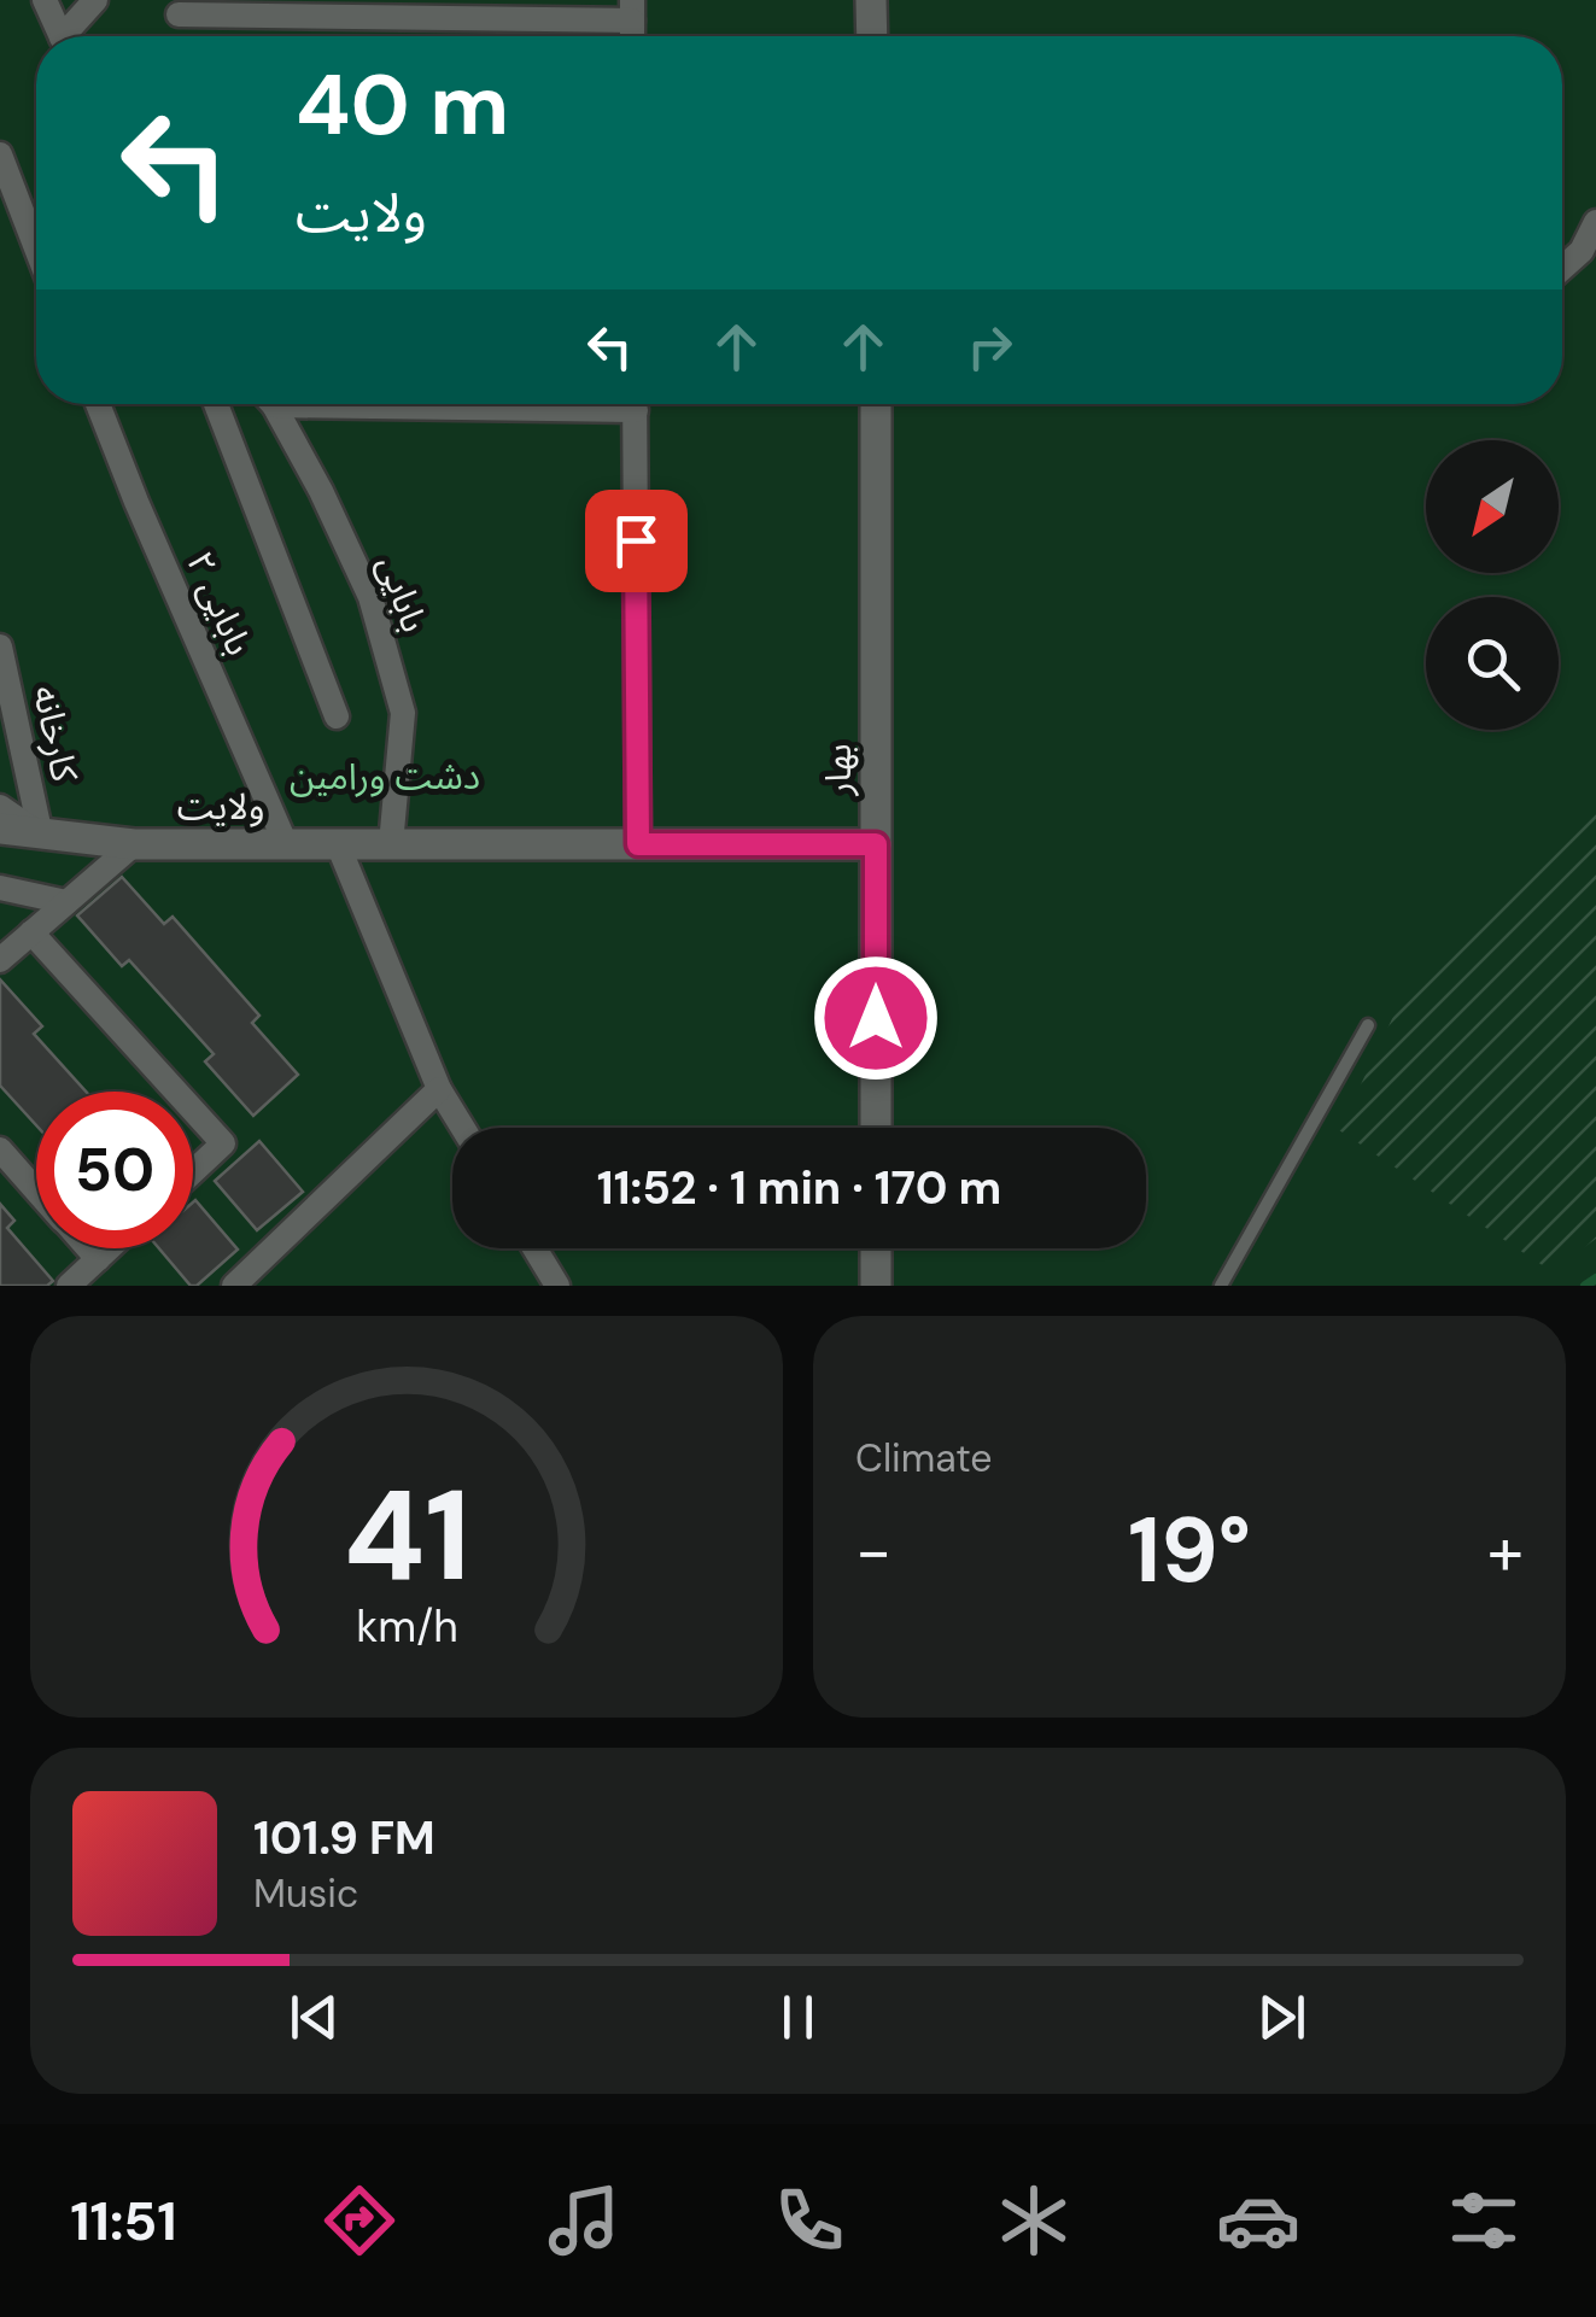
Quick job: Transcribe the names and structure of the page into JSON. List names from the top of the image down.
{
  "streets": {
    "street": [
      "بابایی",
      "بابایی ۲",
      "کارخانه",
      "بهار",
      "ولایت"
    ]
  },
  "crossings": [
    ["بابایی", "ولایت"],
    ["بابایی ۲", "ولایت"],
    ["کارخانه", "ولایت"],
    ["بهار", "ولایت"]
  ],
  "parks": ["دشت ورامین"],
  "north": "bottom left",
  "page": {
    "turn": ["40 m", "ولایت"],
    "limit": "50",
    "trip": "11:52 · 1 min · 170 m",
    "tile": "Climate",
    "heat": ["−", "19°", "+"],
    "song": ["101.9 FM", "Music"],
    "tabs": "11:51",
    "gauge": ["41", "km/h"]
  }
}
